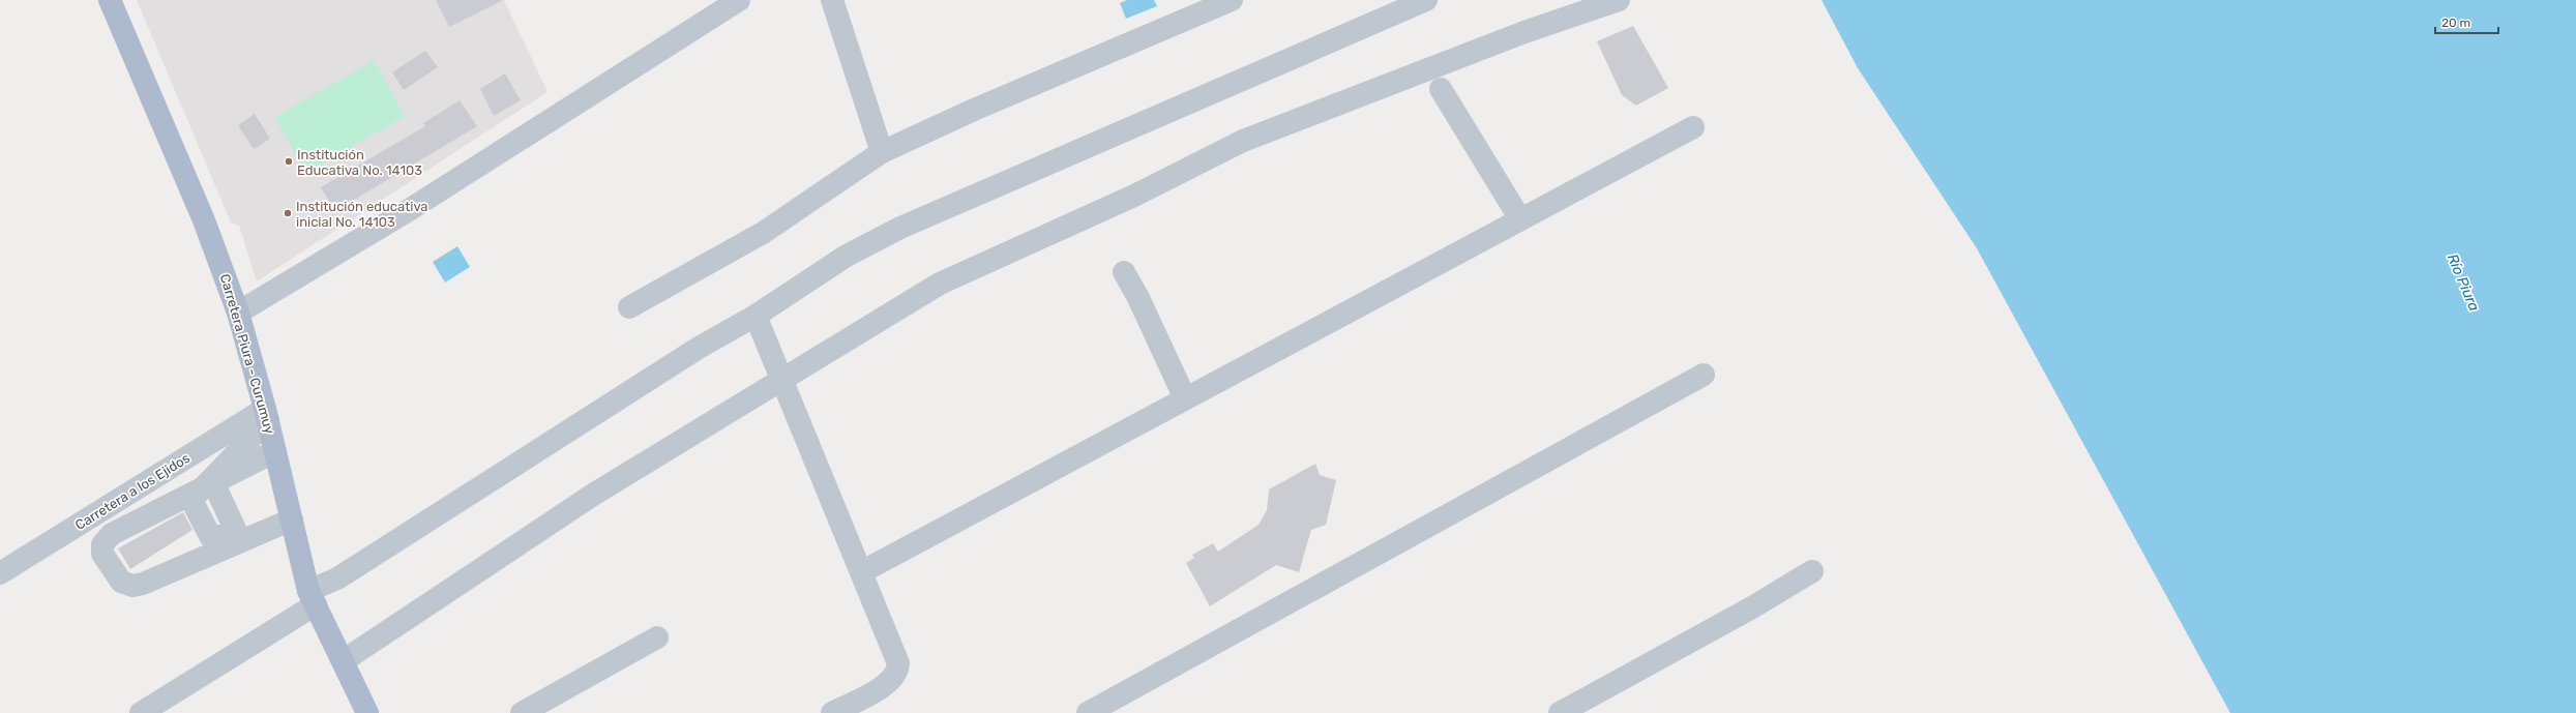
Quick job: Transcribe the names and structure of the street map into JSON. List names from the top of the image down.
{
  "streets": {
    "main road": ["Carretera Piura - Curumuy"],
    "street": ["Carretera a los Ejidos"]
  },
  "crossings": [
    ["Carretera Piura - Curumuy", "Carretera a los Ejidos"]
  ],
  "water": ["Río Piura"],
  "places": ["Institución Educativa No. 14103", "Institución educativa inicial No. 14103"],
  "scale_bar": "20 m"
}
